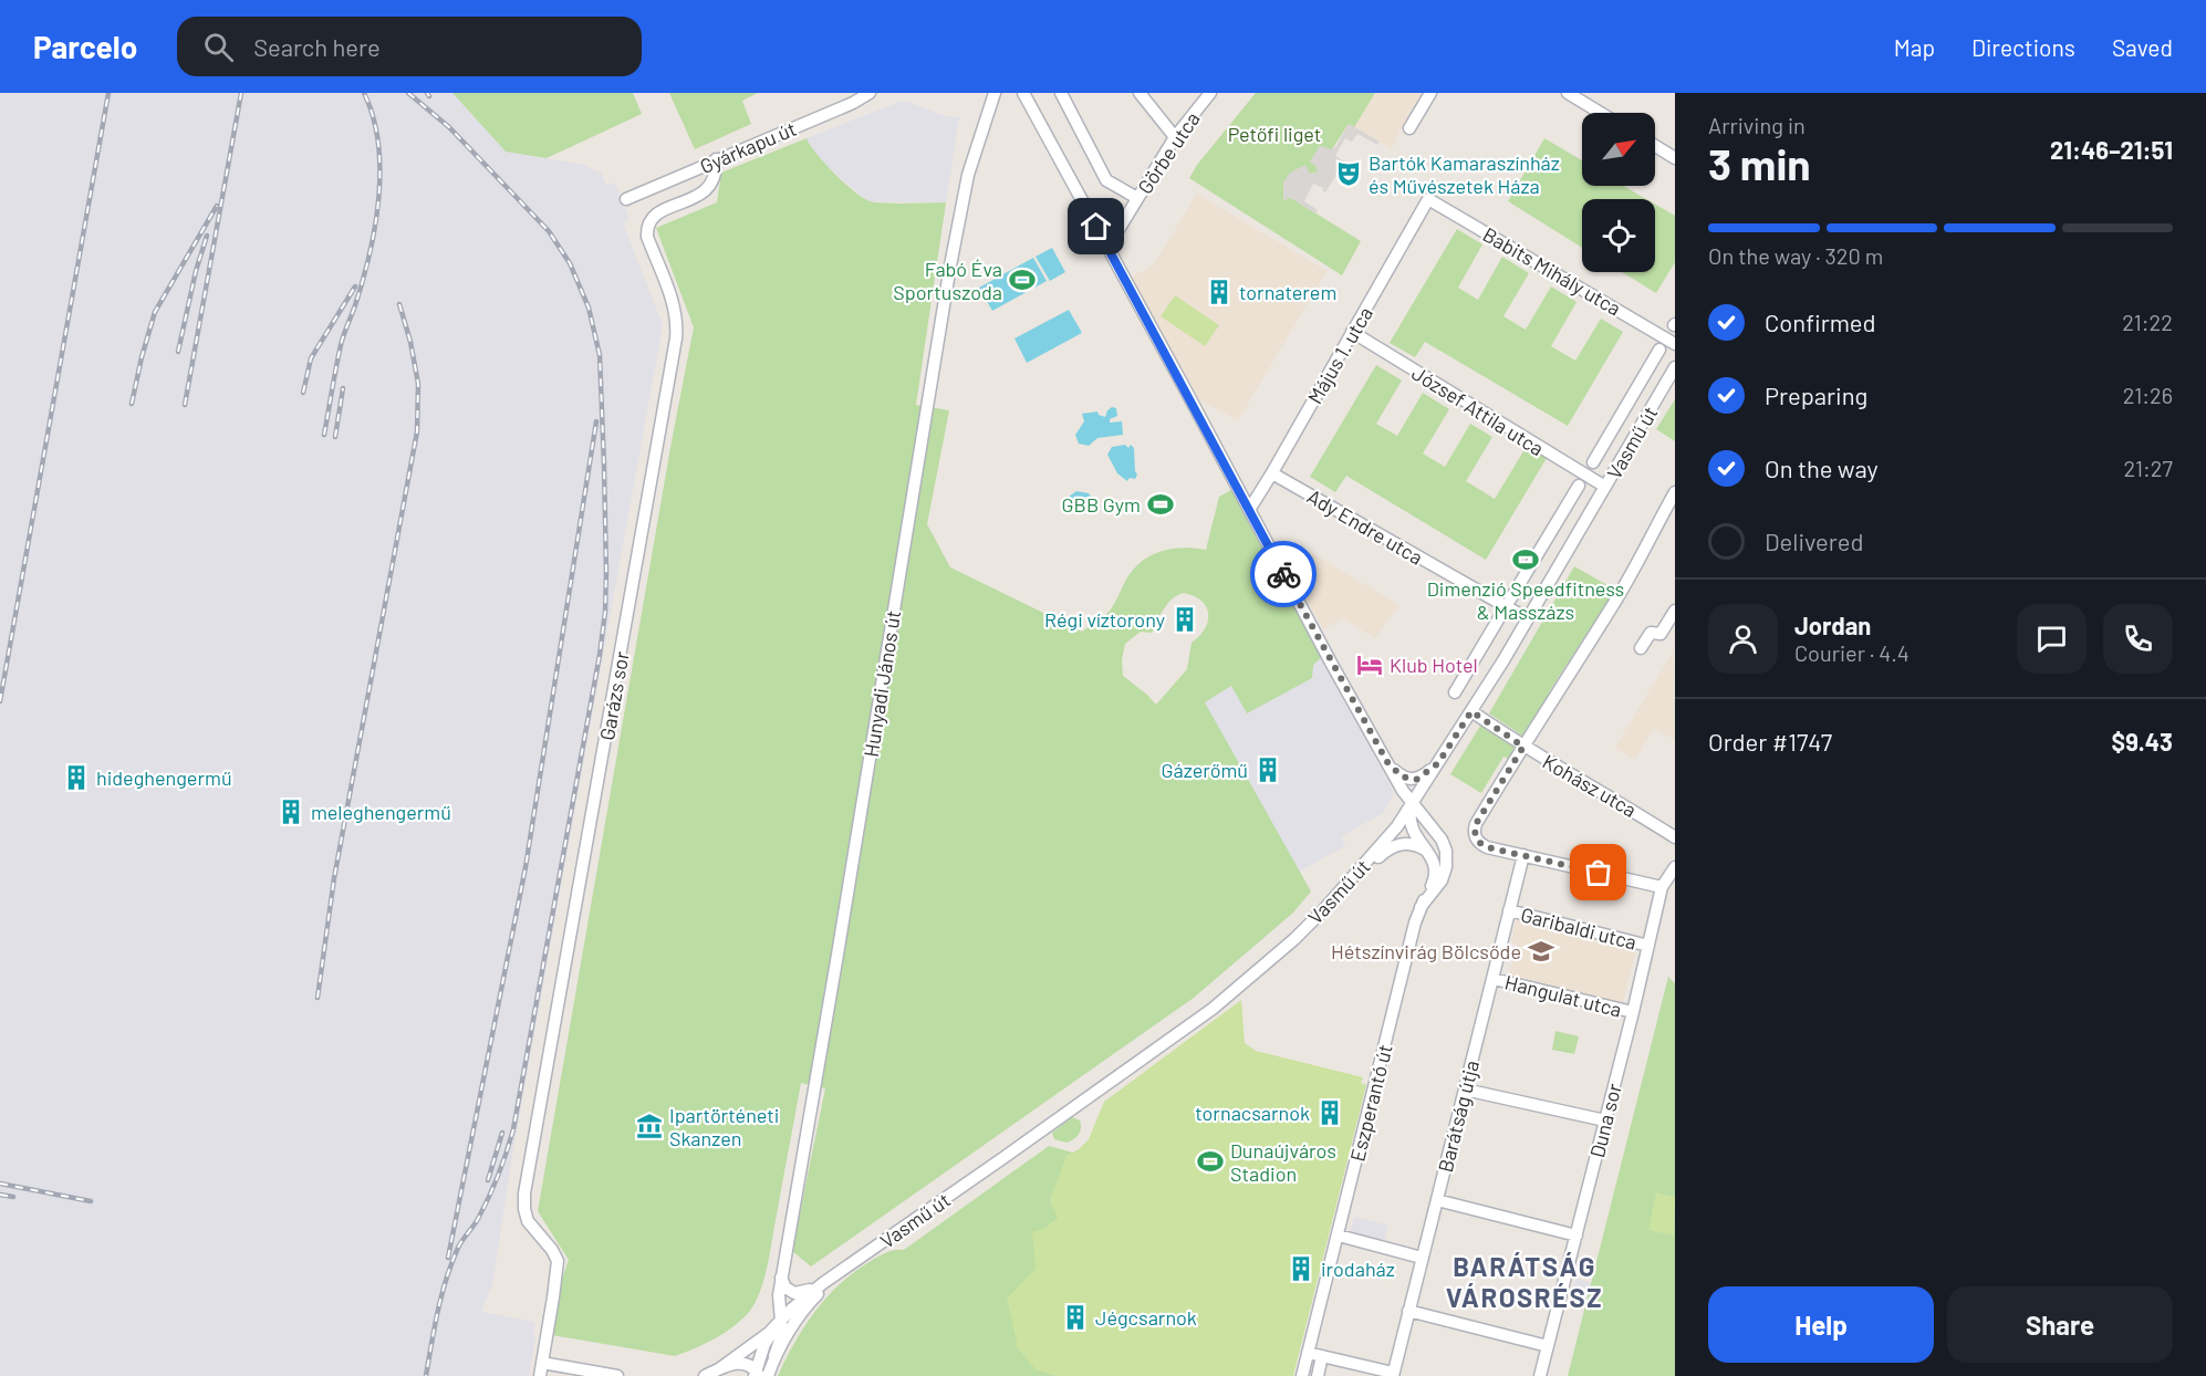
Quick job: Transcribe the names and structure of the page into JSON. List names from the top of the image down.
{
  "streets": {
    "street": [
      "Gyárkapu út",
      "Görbe utca",
      "Babits Mihály utca",
      "Május 1. utca",
      "József Attila utca",
      "Vasmű út",
      "Ady Endre utca",
      "Hunyadi János út",
      "Garázs sor",
      "Kohász utca",
      "Garibaldi utca",
      "Hangulat utca",
      "Eszperantó út",
      "Barátság útja",
      "Duna sor"
    ]
  },
  "crossings": [
    ["Gyárkapu út", "Garázs sor"],
    ["Babits Mihály utca", "Május 1. utca"],
    ["Május 1. utca", "József Attila utca"],
    ["Május 1. utca", "Ady Endre utca"],
    ["József Attila utca", "Vasmű út"],
    ["Vasmű út", "Ady Endre utca"],
    ["Vasmű út", "Kohász utca"],
    ["Vasmű út", "Eszperantó út"],
    ["Garibaldi utca", "Barátság útja"],
    ["Garibaldi utca", "Duna sor"],
    ["Hangulat utca", "Barátság útja"],
    ["Hangulat utca", "Duna sor"]
  ],
  "districts": ["BARÁTSÁG VÁROSRÉSZ"],
  "parks": ["Petőfi liget"],
  "places": {
    "theatre": ["Bartók Kamaraszínház és Művészetek Háza"],
    "sports": [
      "Fabó Éva Sportuszoda",
      "GBB Gym",
      "Dimenzió Speedfitness & Masszázs",
      "Dunaújváros Stadion"
    ],
    "building": [
      "tornaterem",
      "Régi víztorony",
      "Gázerőmű",
      "hideghengermű",
      "meleghengermű",
      "tornacsarnok",
      "irodaház",
      "Jégcsarnok"
    ],
    "hotel": ["Klub Hotel"],
    "school or university": ["Hétszínvirág Bölcsőde"],
    "museum": ["Ipartörténeti Skanzen"]
  },
  "north": "top right",
  "page": {
    "header": "Parcelo",
    "search": "Search here",
    "nav": ["Map", "Directions", "Saved"],
    "heading": ["3 min", "Arriving in", "21:46–21:51"],
    "panel": [
      "Jordan",
      "Courier · 4.4",
      "Order #1747",
      "$9.43"
    ],
    "bar": "On the way · 320 m",
    "list": [
      ["Confirmed", "21:22"],
      ["Preparing", "21:26"],
      ["On the way", "21:27"],
      "Delivered"
    ],
    "buttons": ["Help", "Share"]
  }
}
